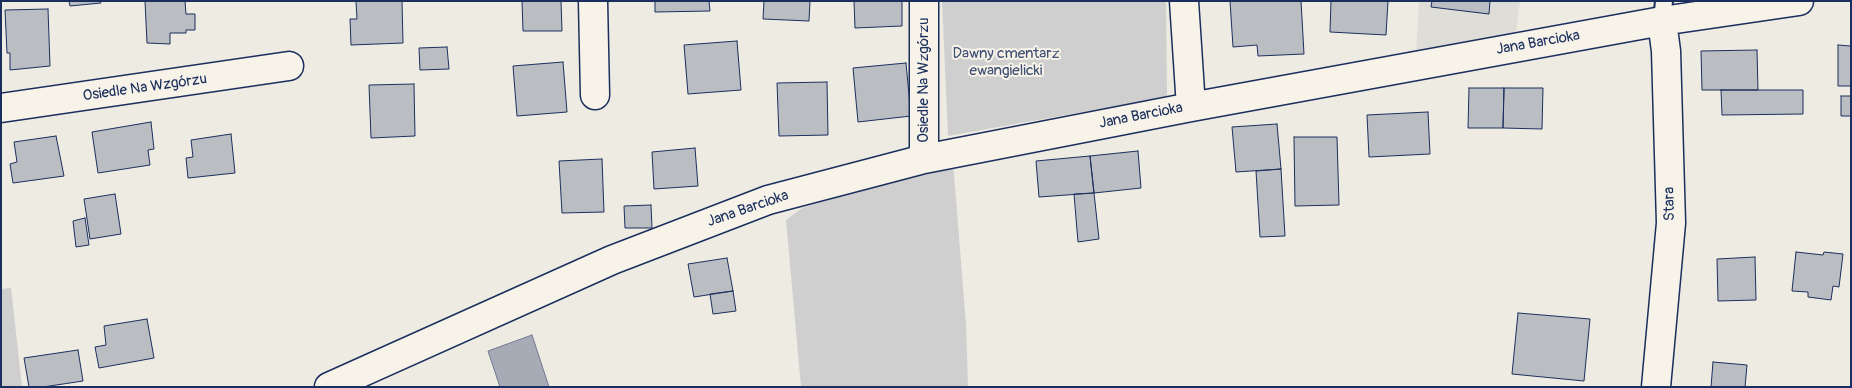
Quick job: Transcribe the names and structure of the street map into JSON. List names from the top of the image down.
{
  "streets": {
    "street": ["Jana Barcioka", "Osiedle Na Wzgórzu", "Stara"]
  },
  "crossings": [
    ["Jana Barcioka", "Osiedle Na Wzgórzu"],
    ["Jana Barcioka", "Stara"]
  ],
  "parks": ["Dawny cmentarz ewangielicki"]
}
